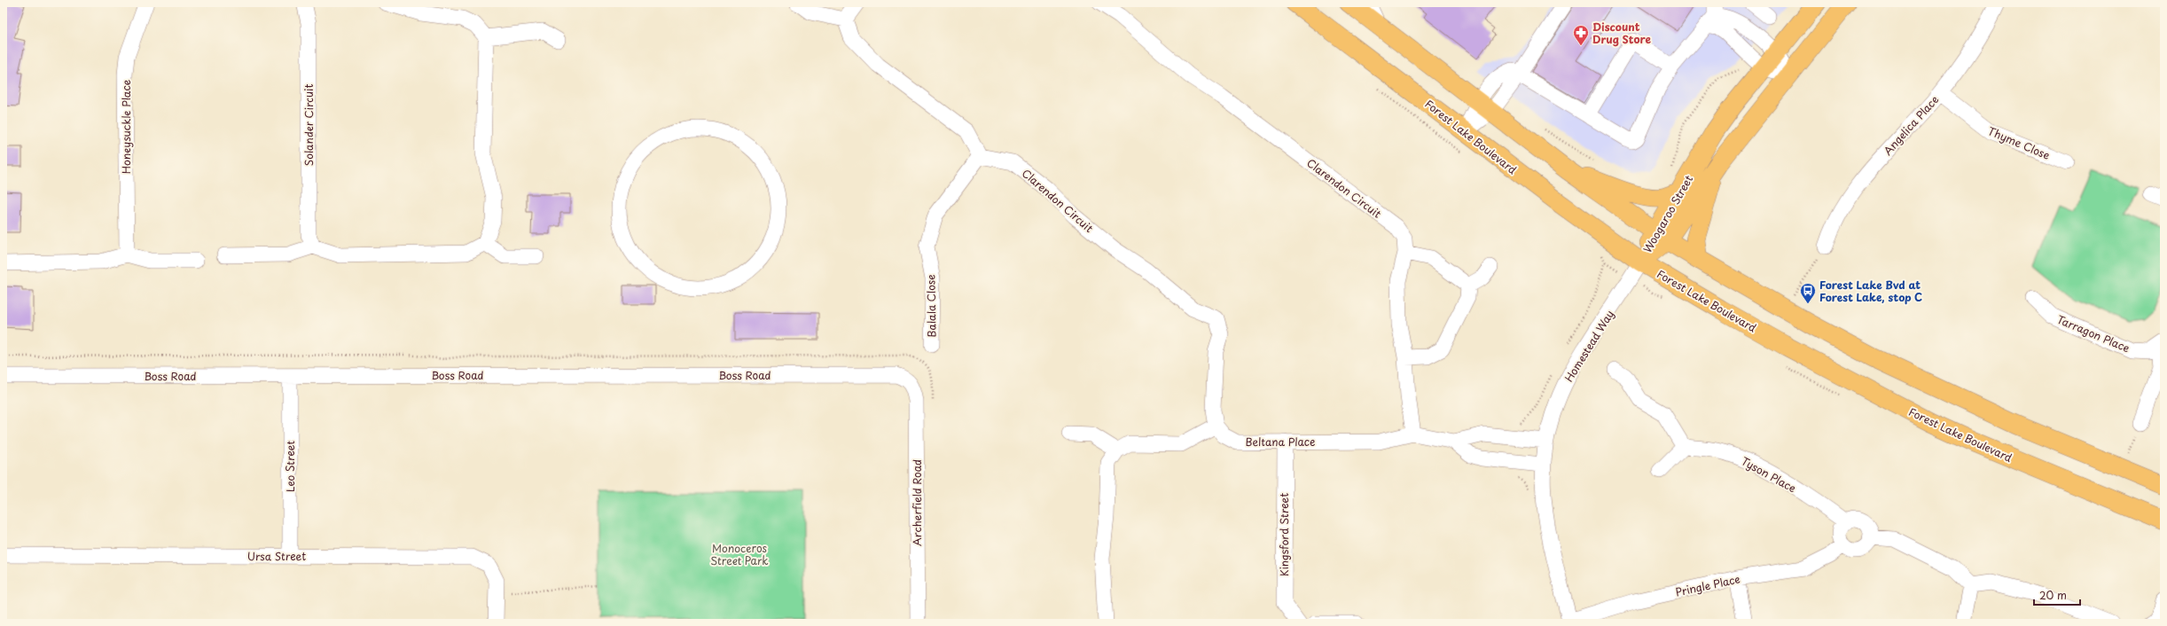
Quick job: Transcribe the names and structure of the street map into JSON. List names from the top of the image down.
{
  "streets": {
    "main road": ["Forest Lake Boulevard", "Woogaroo Street"],
    "street": [
      "Solander Circuit",
      "Angelica Place",
      "Honeysuckle Place",
      "Thyme Close",
      "Clarendon Circuit",
      "Balala Close",
      "Tarragon Place",
      "Homestead Way",
      "Boss Road",
      "Beltana Place",
      "Leo Street",
      "Tyson Place",
      "Archerfield Road",
      "Kingsford Street",
      "Ursa Street",
      "Pringle Place"
    ]
  },
  "crossings": [
    ["Angelica Place", "Thyme Close"],
    ["Forest Lake Boulevard", "Woogaroo Street"],
    ["Forest Lake Boulevard", "Homestead Way"],
    ["Clarendon Circuit", "Balala Close"],
    ["Clarendon Circuit", "Beltana Place"],
    ["Woogaroo Street", "Homestead Way"],
    ["Homestead Way", "Beltana Place"],
    ["Homestead Way", "Pringle Place"],
    ["Boss Road", "Leo Street"],
    ["Boss Road", "Archerfield Road"],
    ["Beltana Place", "Kingsford Street"],
    ["Leo Street", "Ursa Street"],
    ["Tyson Place", "Pringle Place"]
  ],
  "parks": ["Monoceros Street Park"],
  "places": {
    "pharmacy": ["Discount Drug Store"],
    "bus stop": ["Forest Lake Bvd at Forest Lake, stop C"]
  },
  "scale_bar": "20 m"
}
